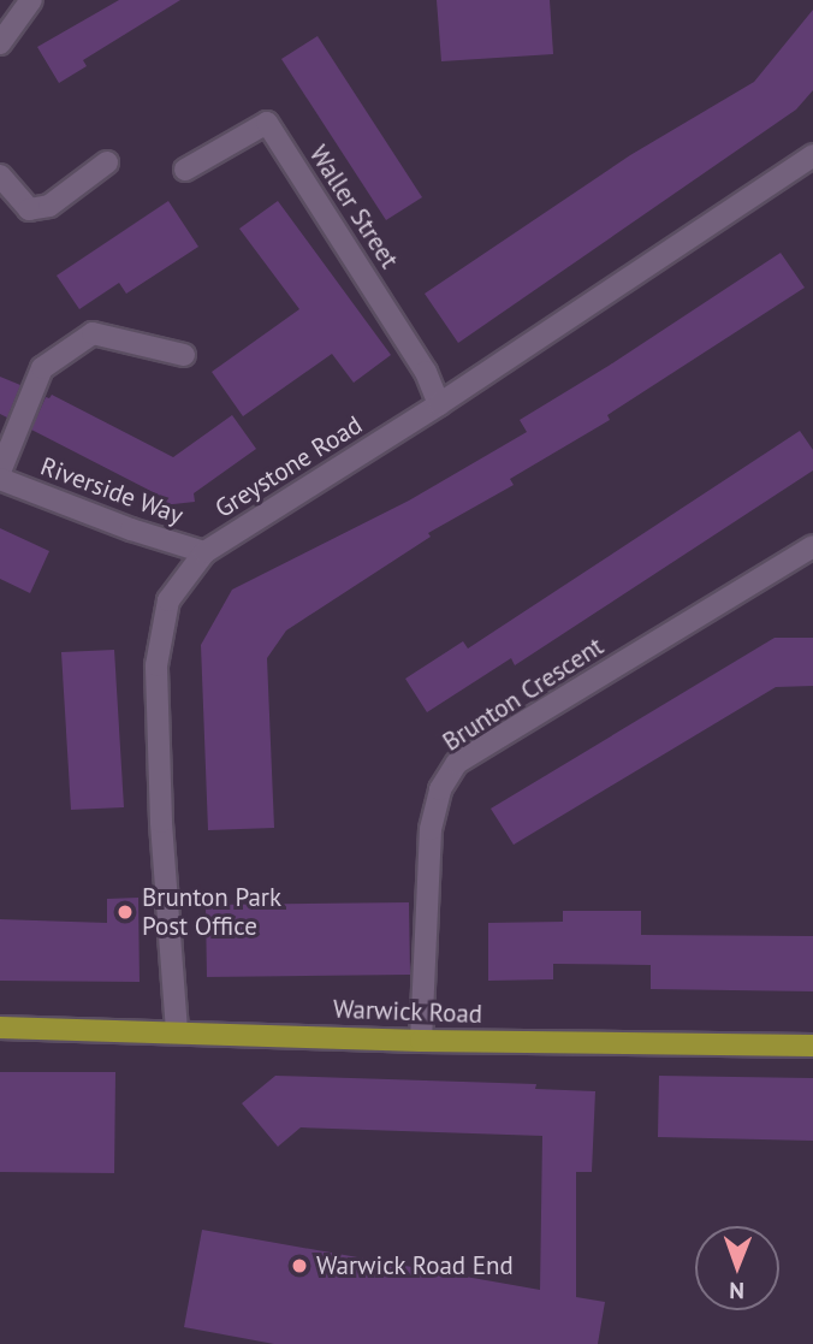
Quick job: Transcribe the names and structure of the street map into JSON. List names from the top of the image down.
{
  "streets": {
    "main road": ["Warwick Road"],
    "street": [
      "Waller Street",
      "Greystone Road",
      "Riverside Way",
      "Brunton Crescent"
    ]
  },
  "crossings": [
    ["Waller Street", "Greystone Road"],
    ["Greystone Road", "Riverside Way"],
    ["Greystone Road", "Warwick Road"],
    ["Brunton Crescent", "Warwick Road"]
  ],
  "places": ["Brunton Park Post Office", "Warwick Road End"],
  "north": "bottom"
}
